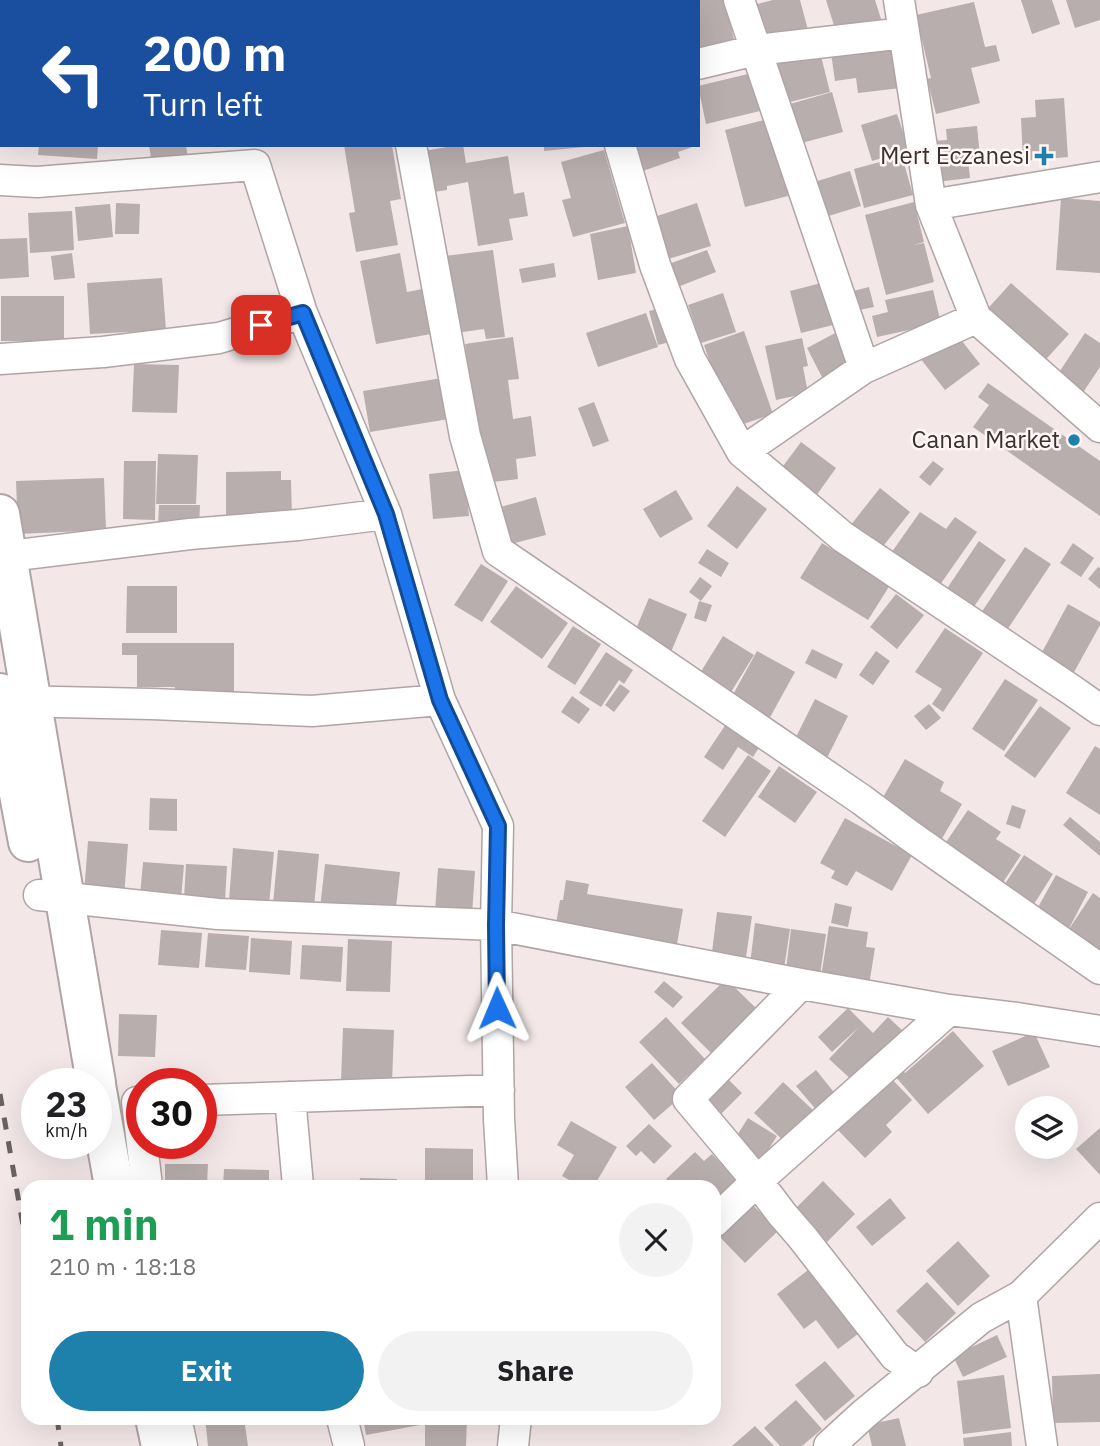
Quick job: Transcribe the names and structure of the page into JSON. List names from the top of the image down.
{
  "places": {
    "health": ["Mert Eczanesi"],
    "other": ["Canan Market"]
  },
  "page": {
    "turn": ["200 m", "Turn left"],
    "speed": "23 km/h",
    "limit": "30",
    "heading": ["1 min", "210 m · 18:18"],
    "buttons": ["Exit", "Share"]
  }
}
